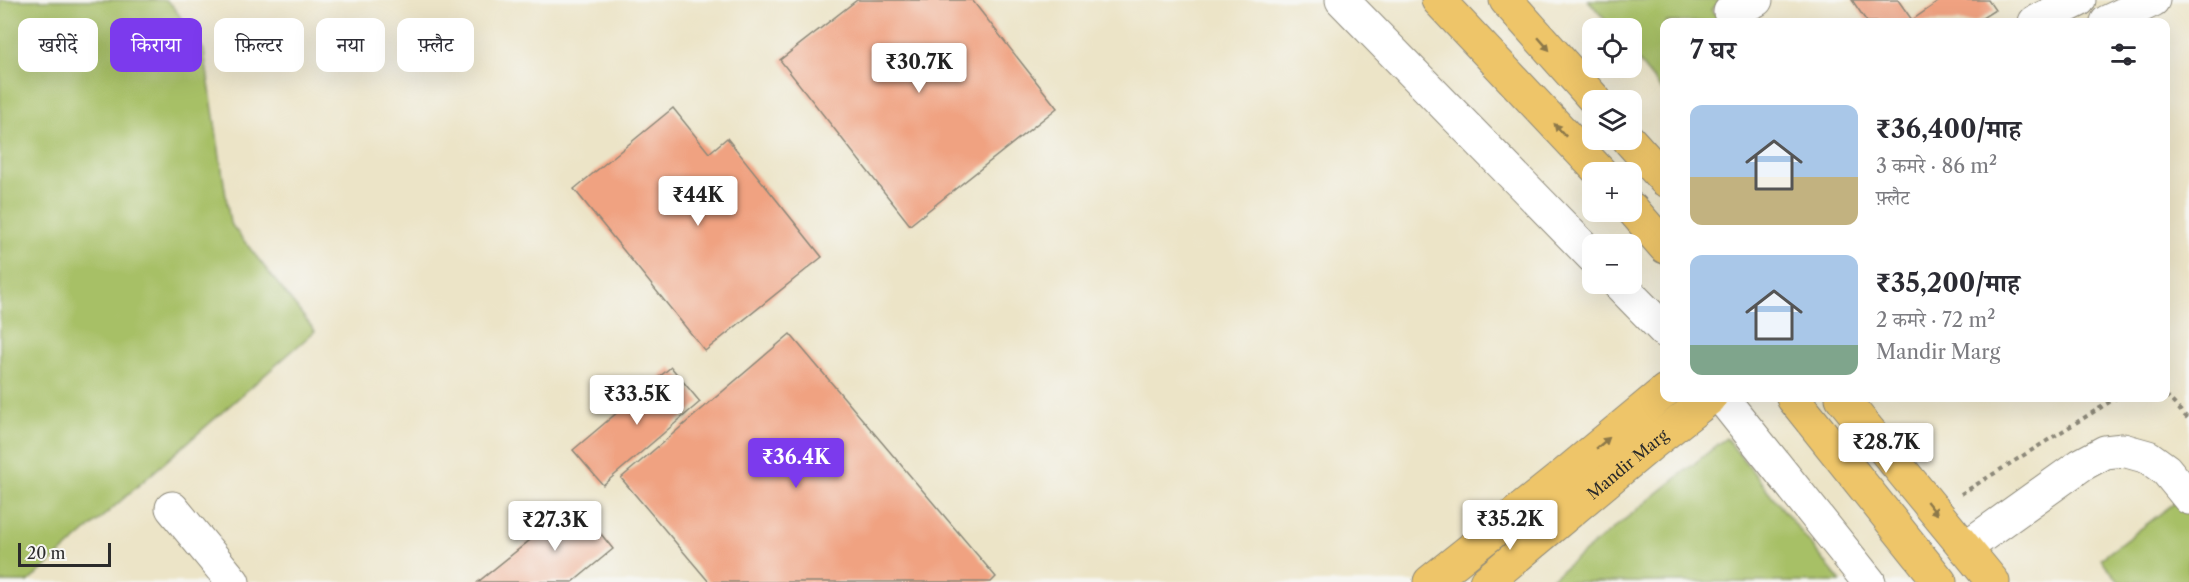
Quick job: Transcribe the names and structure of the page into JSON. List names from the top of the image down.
{
  "streets": {
    "main road": ["Mandir Marg"]
  },
  "scale_bar": "20 m",
  "page": {
    "map_buttons": ["+", "−"],
    "chip": [
      "खरीदें",
      "किराया",
      "फ़िल्टर",
      "नया",
      "फ़्लैट"
    ],
    "heading": "7 घर",
    "price": [
      "₹30.7K",
      "₹44K",
      "₹33.5K",
      "₹28.7K",
      "₹36.4K",
      "₹35.2K",
      "₹27.3K"
    ],
    "list": [
      {
        "name": "₹36,400/माह",
        "note": "3 कमरे · 86 m² · फ़्लैट"
      },
      {
        "name": "₹35,200/माह",
        "note": "2 कमरे · 72 m² · Mandir Marg"
      }
    ],
    "scale": "20 m"
  }
}
